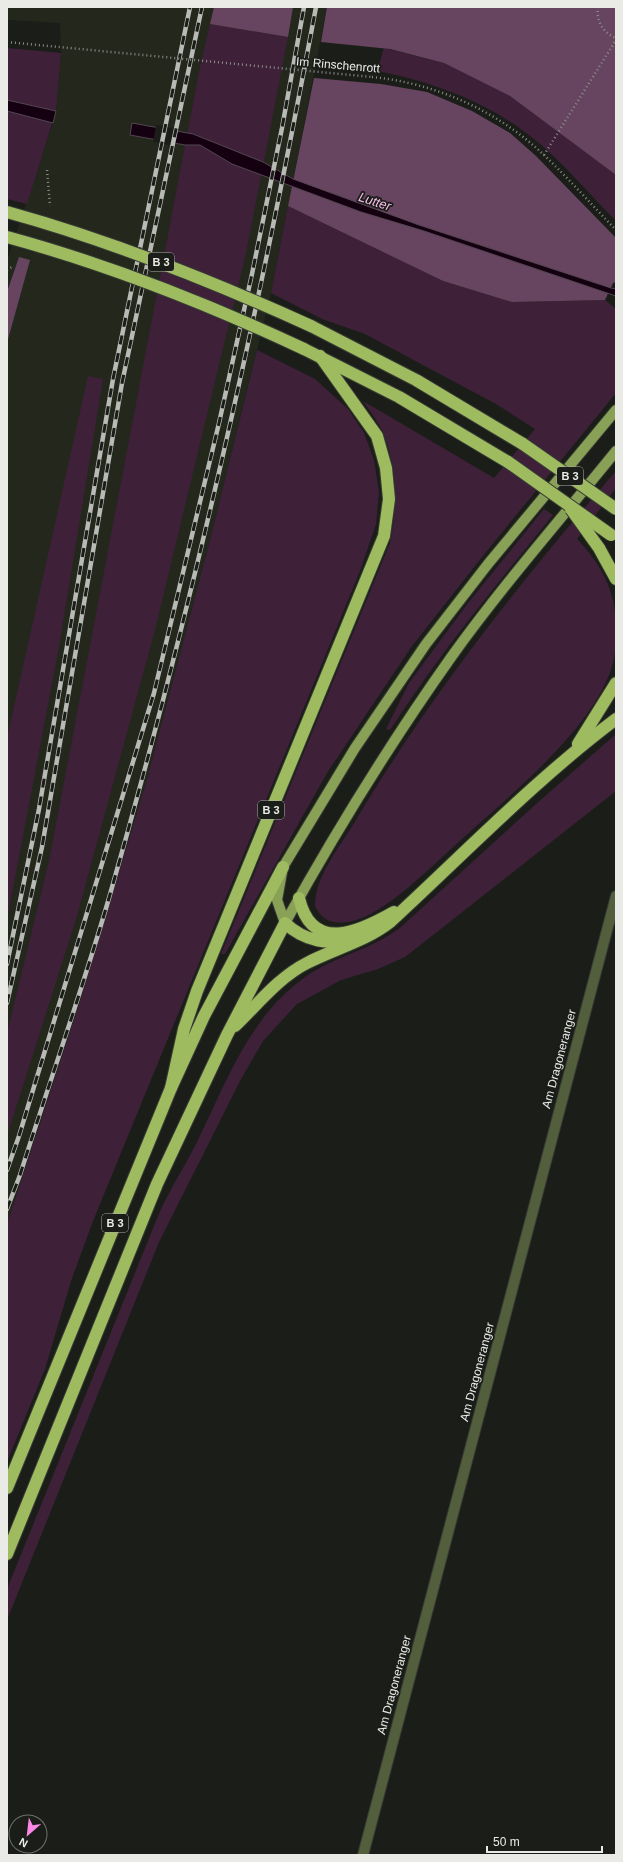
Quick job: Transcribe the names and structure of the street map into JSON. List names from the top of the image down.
{
  "streets": {
    "highway": ["B 3"],
    "street": ["Am Dragoneranger"],
    "path": ["Im Rinschenrott"]
  },
  "water": ["Lutter"],
  "scale_bar": "50 m",
  "north": "bottom left"
}
